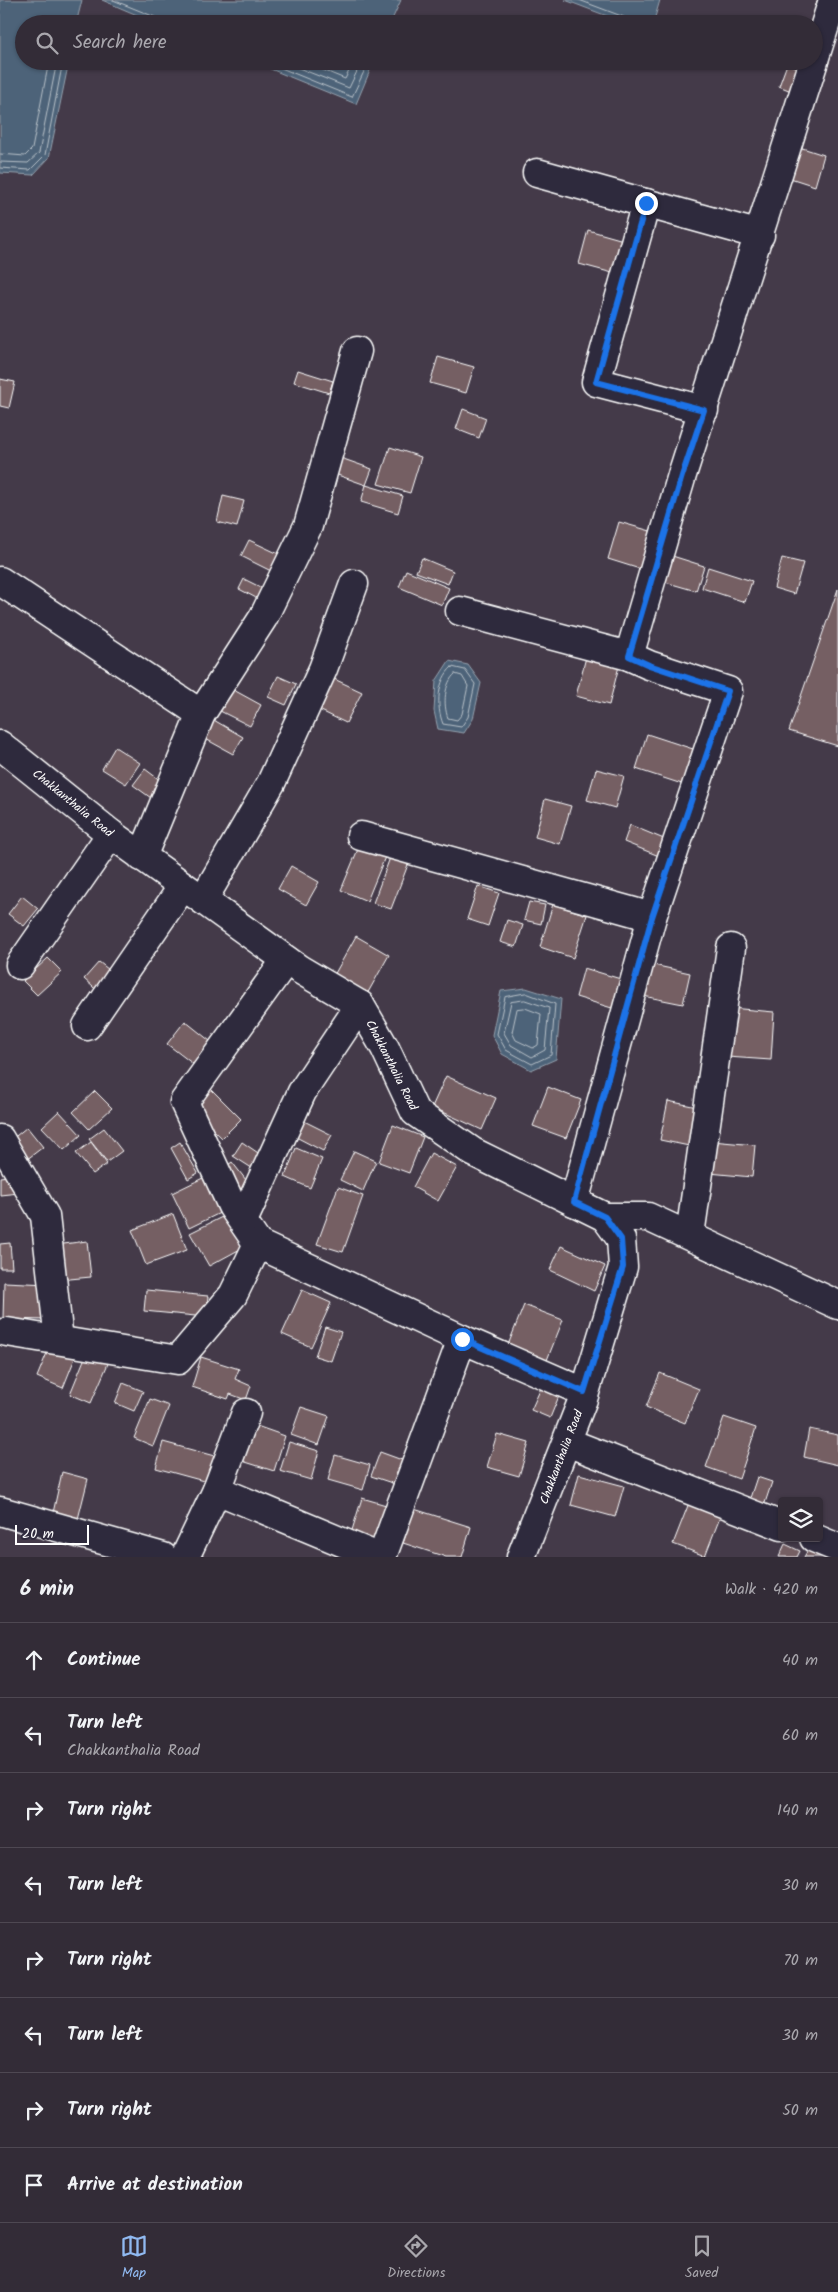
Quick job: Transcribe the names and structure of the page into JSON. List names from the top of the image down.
{
  "streets": {
    "street": ["Chakkanthalia Road"]
  },
  "scale_bar": "20 m",
  "page": {
    "search": "Search here",
    "scale": "20 m",
    "heading": ["6 min", "Walk · 420 m"],
    "list": [
      ["Continue", "40 m"],
      ["Turn left", "Chakkanthalia Road", "60 m"],
      ["Turn right", "140 m"],
      ["Turn left", "30 m"],
      ["Turn right", "70 m"],
      ["Turn left", "30 m"],
      ["Turn right", "50 m"],
      "Arrive at destination"
    ],
    "nav": ["Map", "Directions", "Saved"]
  }
}
